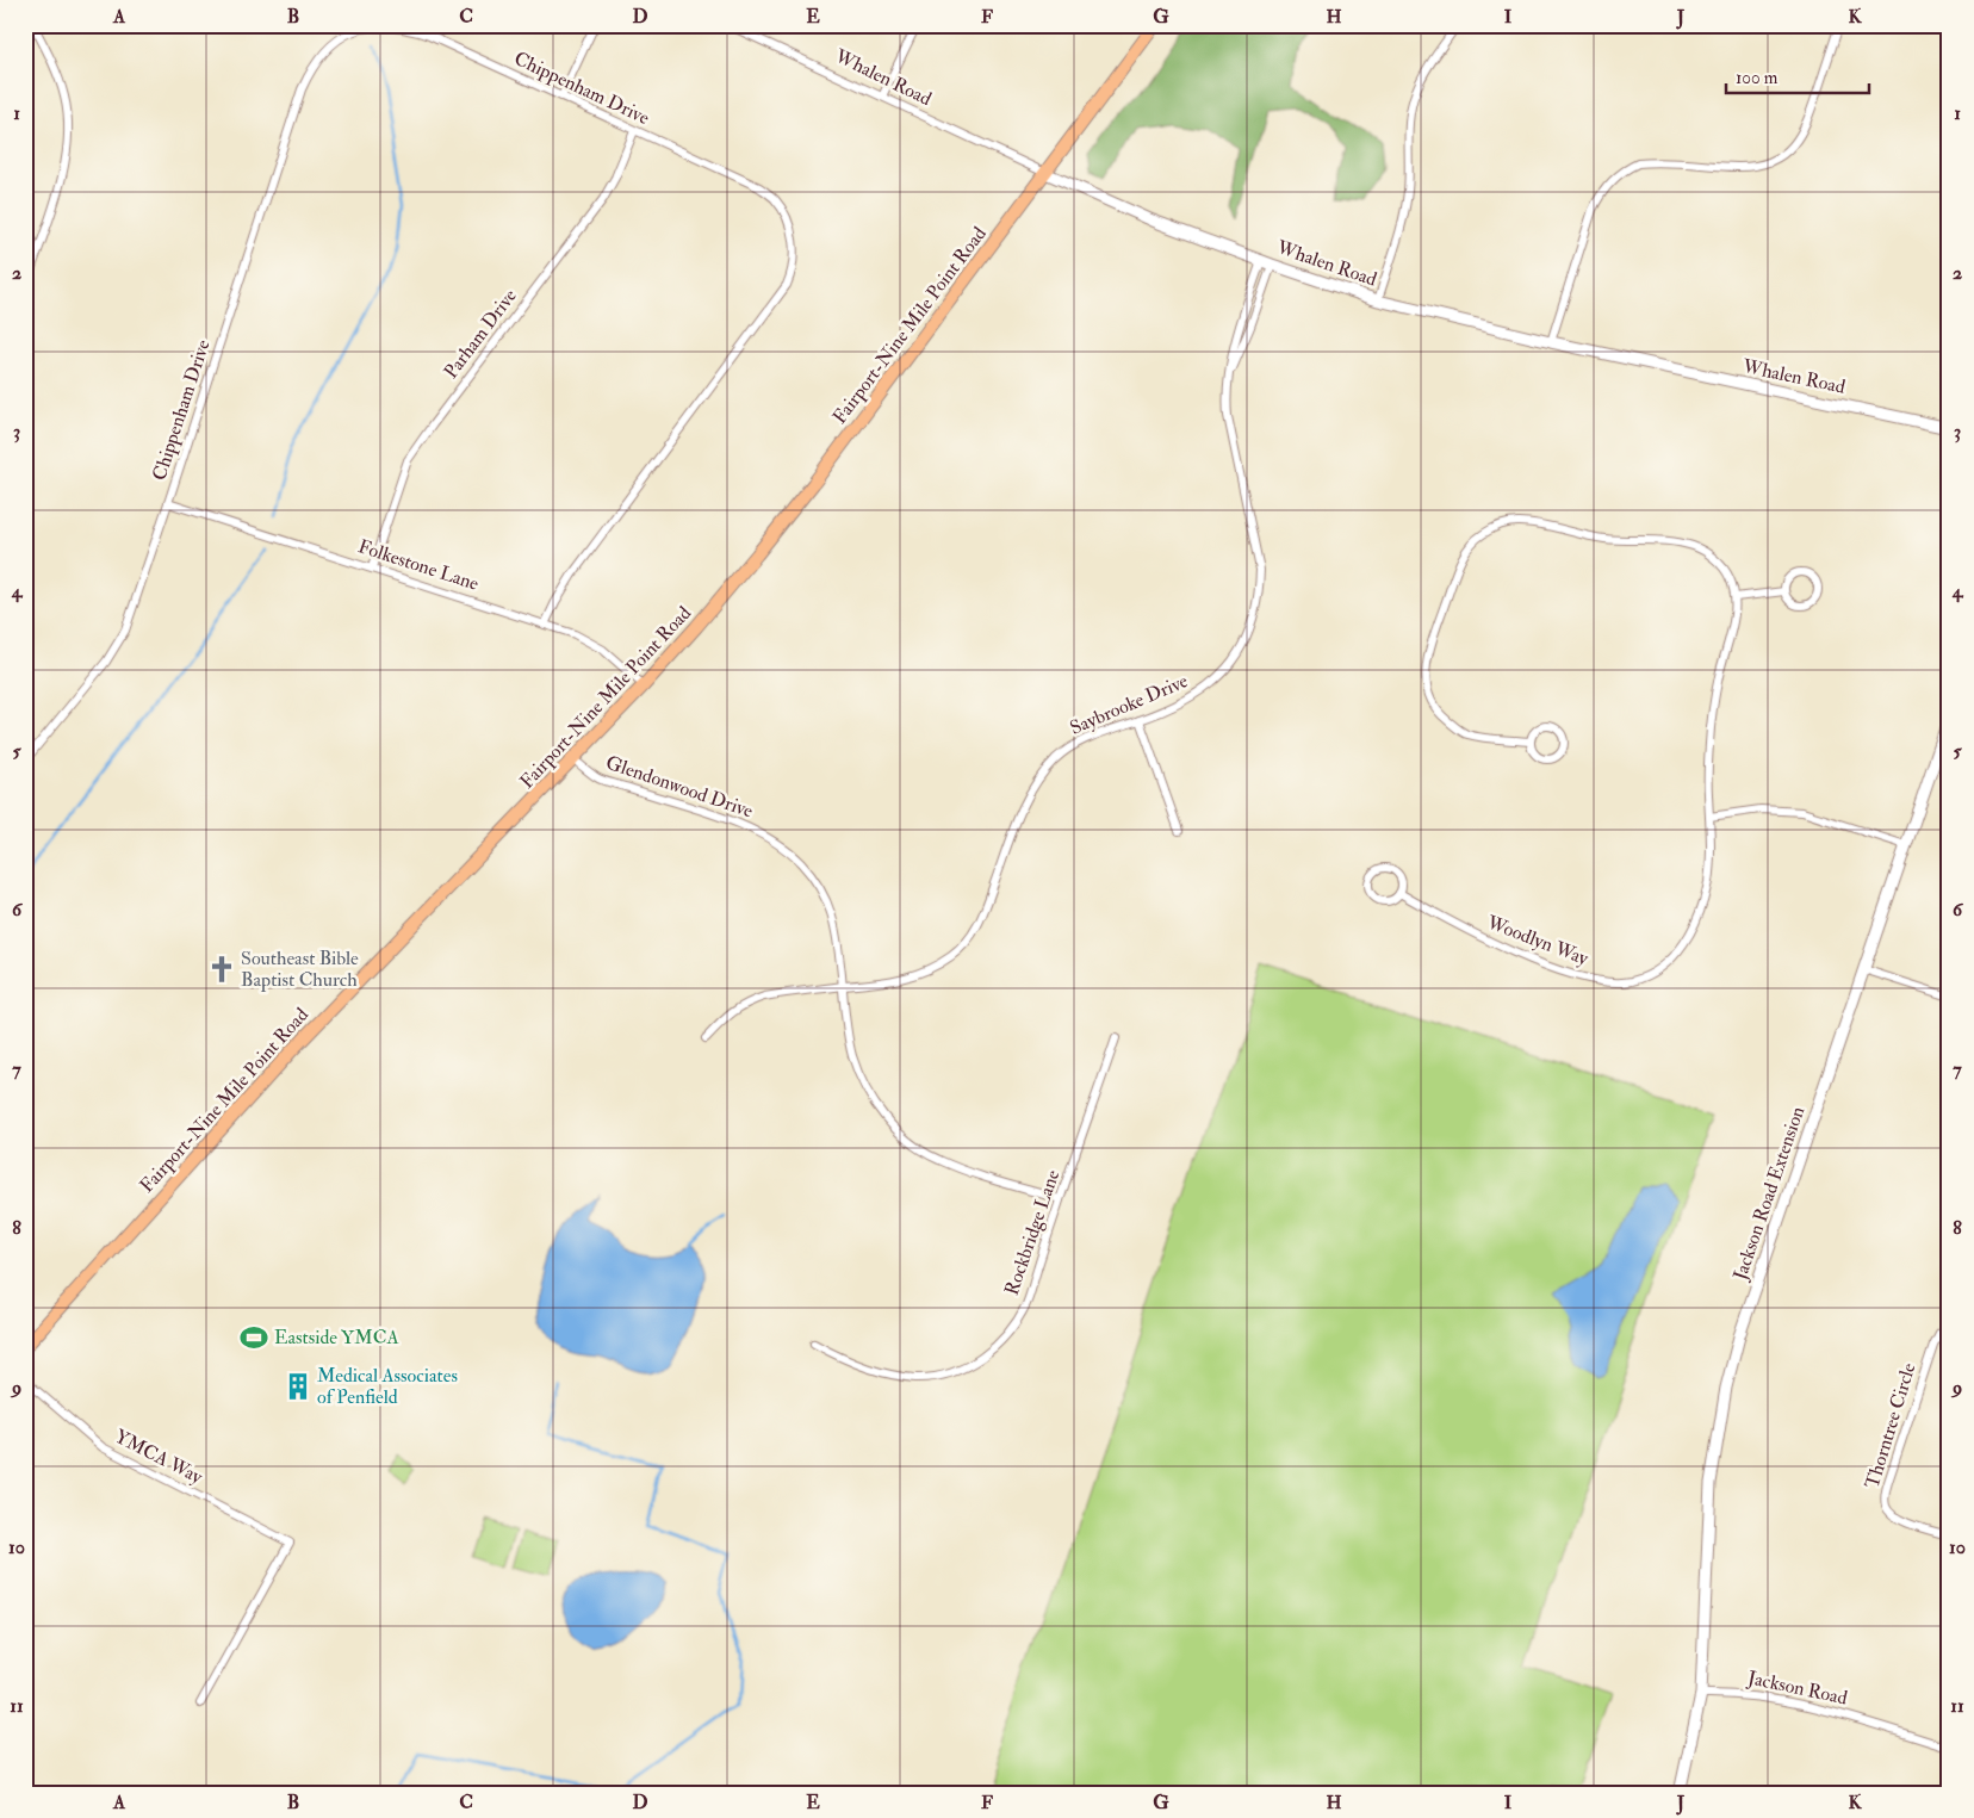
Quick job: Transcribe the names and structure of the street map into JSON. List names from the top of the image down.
{
  "streets": {
    "main road": ["Fairport-Nine Mile Point Road"],
    "street": [
      "Whalen Road",
      "Chippenham Drive",
      "Parham Drive",
      "Folkestone Lane",
      "Saybrooke Drive",
      "Glendonwood Drive",
      "Woodlyn Way",
      "Jackson Road Extension",
      "Rockbridge Lane",
      "Thorntree Circle",
      "YMCA Way",
      "Jackson Road"
    ]
  },
  "crossings": [
    ["Whalen Road", "Fairport-Nine Mile Point Road"],
    ["Whalen Road", "Saybrooke Drive"],
    ["Chippenham Drive", "Parham Drive"],
    ["Chippenham Drive", "Folkestone Lane"],
    ["Fairport-Nine Mile Point Road", "Folkestone Lane"],
    ["Fairport-Nine Mile Point Road", "Glendonwood Drive"],
    ["Parham Drive", "Folkestone Lane"],
    ["Saybrooke Drive", "Glendonwood Drive"],
    ["Glendonwood Drive", "Rockbridge Lane"],
    ["Jackson Road Extension", "Jackson Road"]
  ],
  "places": {
    "church": ["Southeast Bible Baptist Church"],
    "sports": ["Eastside YMCA"],
    "building": ["Medical Associates of Penfield"]
  },
  "scale_bar": "100 m",
  "grid": {
    "columns": [
      "A",
      "B",
      "C",
      "D",
      "E",
      "F",
      "G",
      "H",
      "I",
      "J",
      "K"
    ],
    "rows": [
      "1",
      "2",
      "3",
      "4",
      "5",
      "6",
      "7",
      "8",
      "9",
      "10",
      "11"
    ]
  }
}
